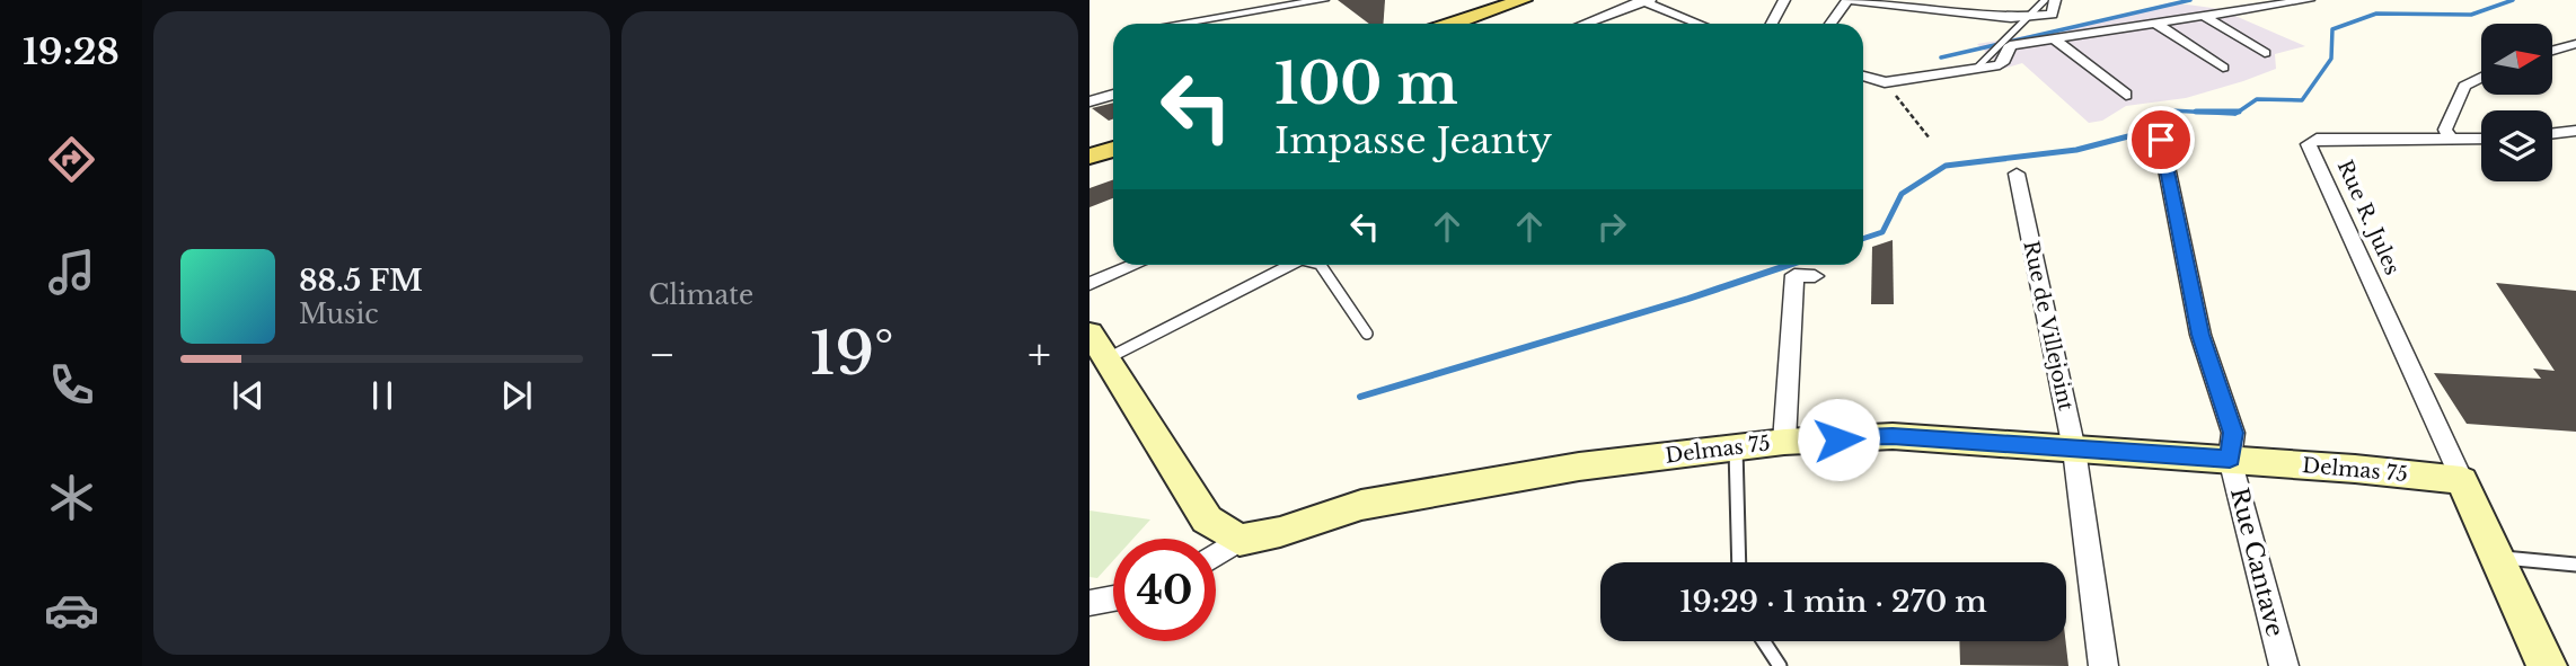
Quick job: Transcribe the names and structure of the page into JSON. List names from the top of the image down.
{
  "streets": {
    "street": [
      "Rue R. Jules",
      "Rue de Villejoint",
      "Delmas 75",
      "Rue Cantave"
    ]
  },
  "crossings": [
    ["Rue R. Jules", "Delmas 75"],
    ["Rue de Villejoint", "Delmas 75"],
    ["Delmas 75", "Rue Cantave"]
  ],
  "north": "right",
  "page": {
    "tabs": "19:28",
    "tile": "Climate",
    "turn": ["100 m", "Impasse Jeanty"],
    "song": ["88.5 FM", "Music"],
    "heat": ["−", "19°", "+"],
    "limit": "40",
    "trip": "19:29 · 1 min · 270 m"
  }
}
